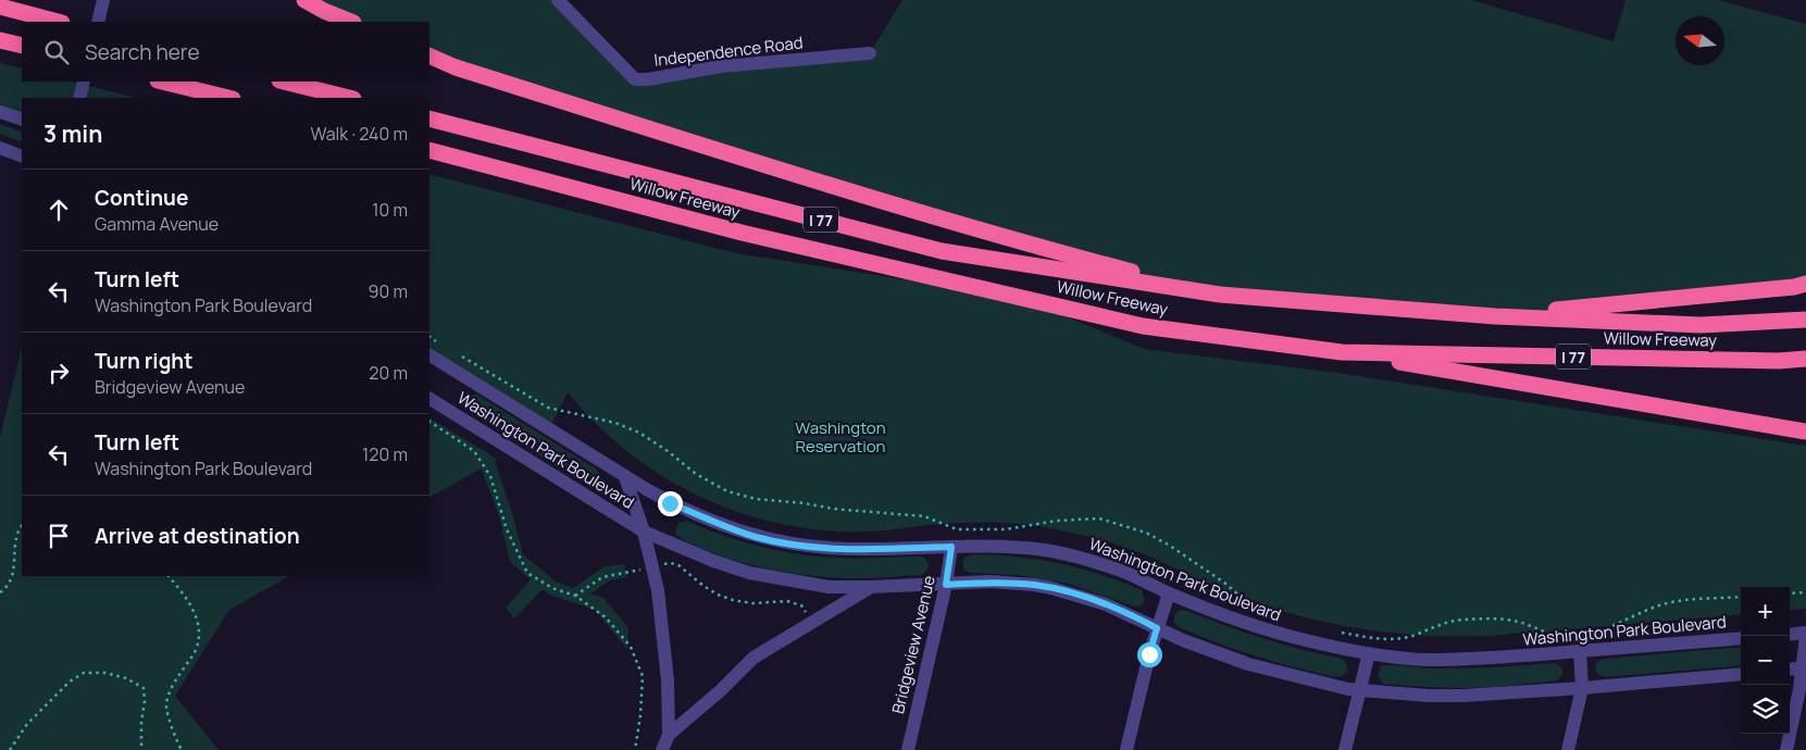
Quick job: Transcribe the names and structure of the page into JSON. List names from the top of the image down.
{
  "streets": {
    "highway": ["Willow Freeway", "I 77"],
    "street": ["Independence Road", "Washington Park Boulevard", "Bridgeview Avenue"]
  },
  "crossings": [
    ["Washington Park Boulevard", "Bridgeview Avenue"]
  ],
  "parks": ["Washington Reservation"],
  "north": "left",
  "page": {
    "search": "Search here",
    "heading": ["3 min", "Walk · 240 m"],
    "list": [
      ["Continue", "Gamma Avenue", "10 m"],
      ["Turn left", "Washington Park Boulevard", "90 m"],
      ["Turn right", "Bridgeview Avenue", "20 m"],
      ["Turn left", "Washington Park Boulevard", "120 m"],
      "Arrive at destination"
    ],
    "map_buttons": ["+", "−"]
  }
}
